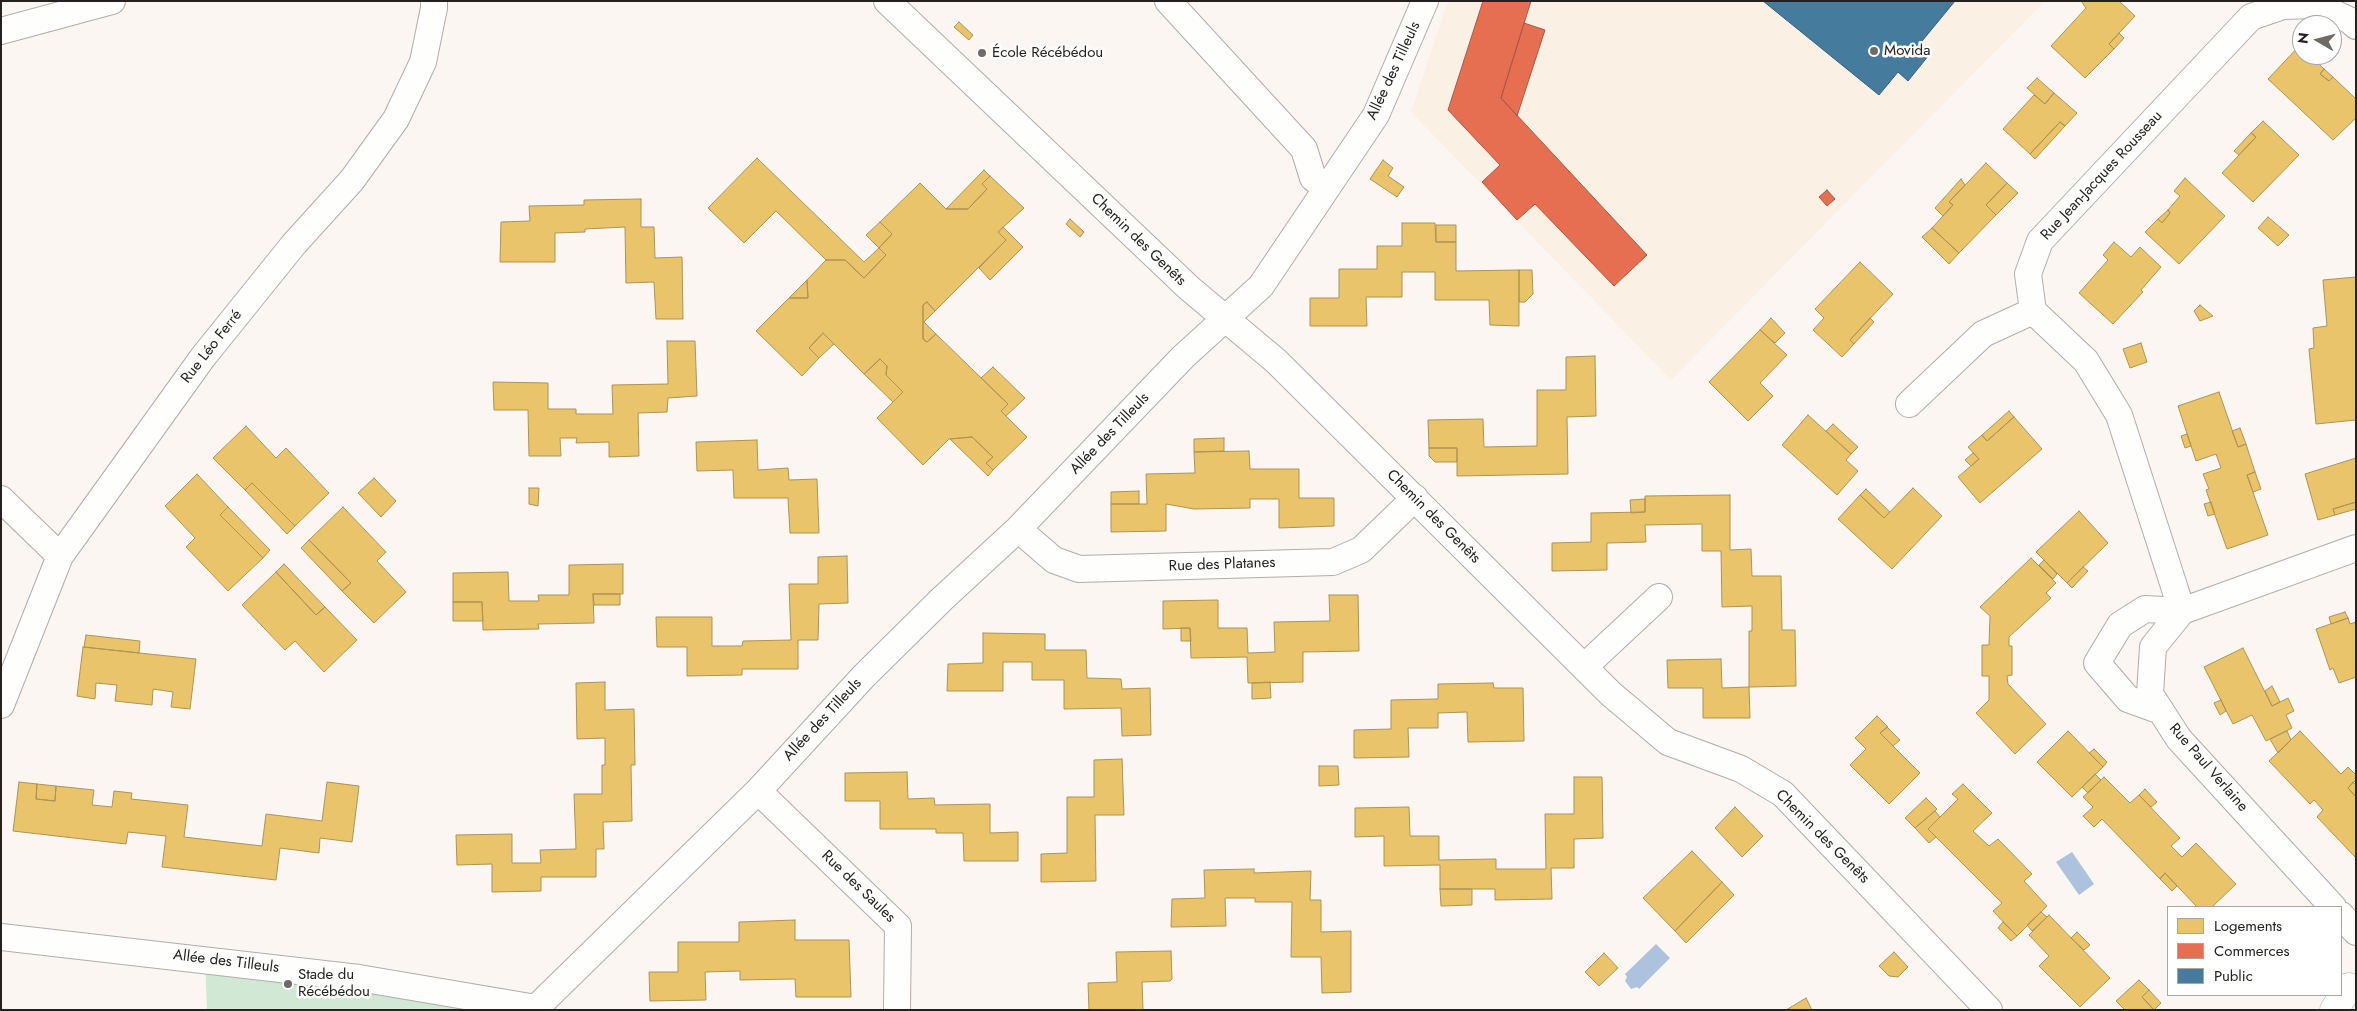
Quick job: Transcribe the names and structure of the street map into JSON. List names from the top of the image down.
{
  "streets": {
    "street": [
      "Allée des Tilleuls",
      "Rue Jean-Jacques Rousseau",
      "Chemin des Genêts",
      "Rue Léo Ferré",
      "Rue des Platanes",
      "Rue Paul Verlaine",
      "Rue des Saules"
    ]
  },
  "crossings": [
    ["Allée des Tilleuls", "Chemin des Genêts"],
    ["Allée des Tilleuls", "Rue des Platanes"],
    ["Allée des Tilleuls", "Rue des Saules"],
    ["Chemin des Genêts", "Rue des Platanes"]
  ],
  "places": ["Movida", "École Récébédou", "Stade du Récébédou"],
  "legend": ["Logements", "Commerces", "Public"],
  "north": "left"
}
